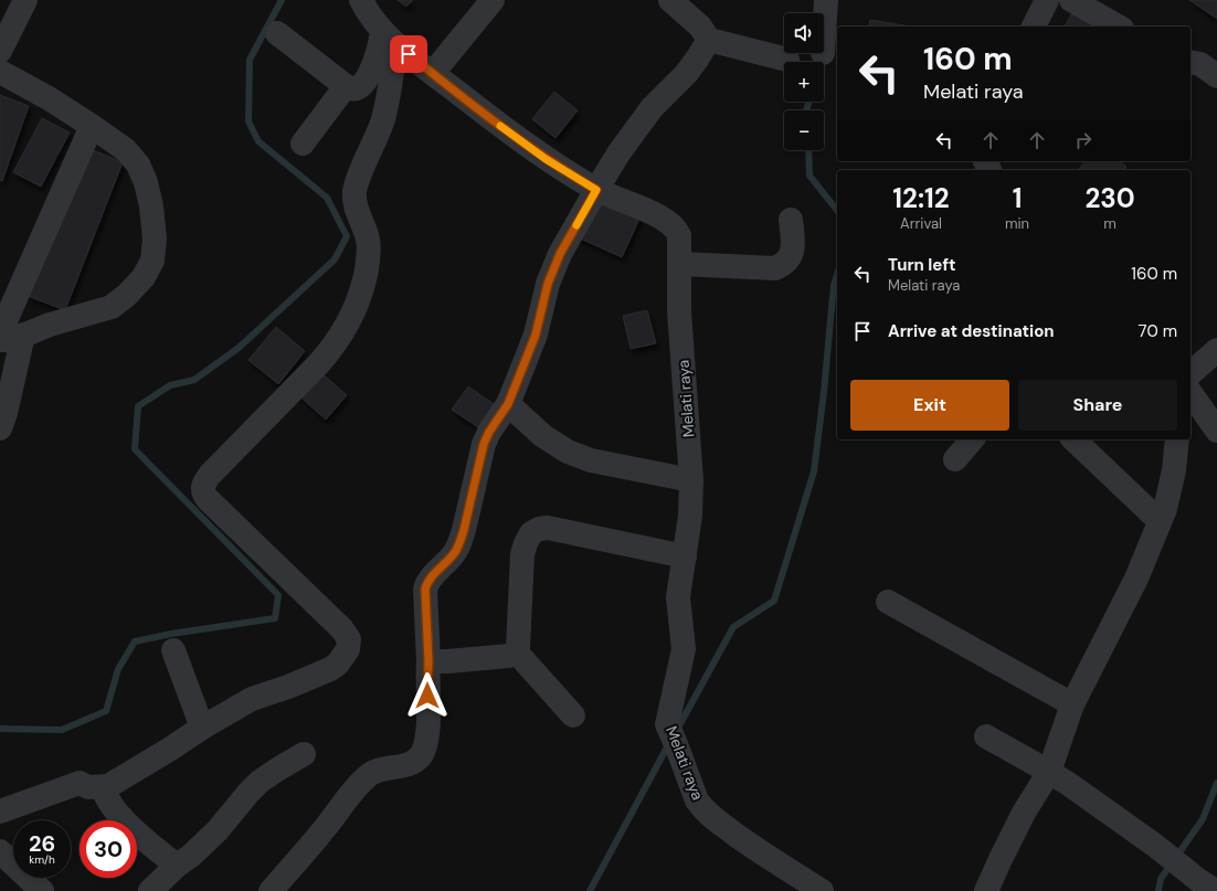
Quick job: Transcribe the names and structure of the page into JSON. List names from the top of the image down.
{
  "streets": {
    "street": ["Melati raya"]
  },
  "page": {
    "map_buttons": ["+", "−"],
    "turn": ["160 m", "Melati raya"],
    "eta": [
      "12:12",
      "Arrival",
      "1",
      "min",
      "230",
      "m"
    ],
    "list": [
      {
        "name": "Turn left",
        "note": "Melati raya",
        "value": "160 m"
      },
      {
        "name": "Arrive at destination",
        "value": "70 m"
      }
    ],
    "buttons": ["Exit", "Share"],
    "speed": "26 km/h",
    "limit": "30"
  }
}
